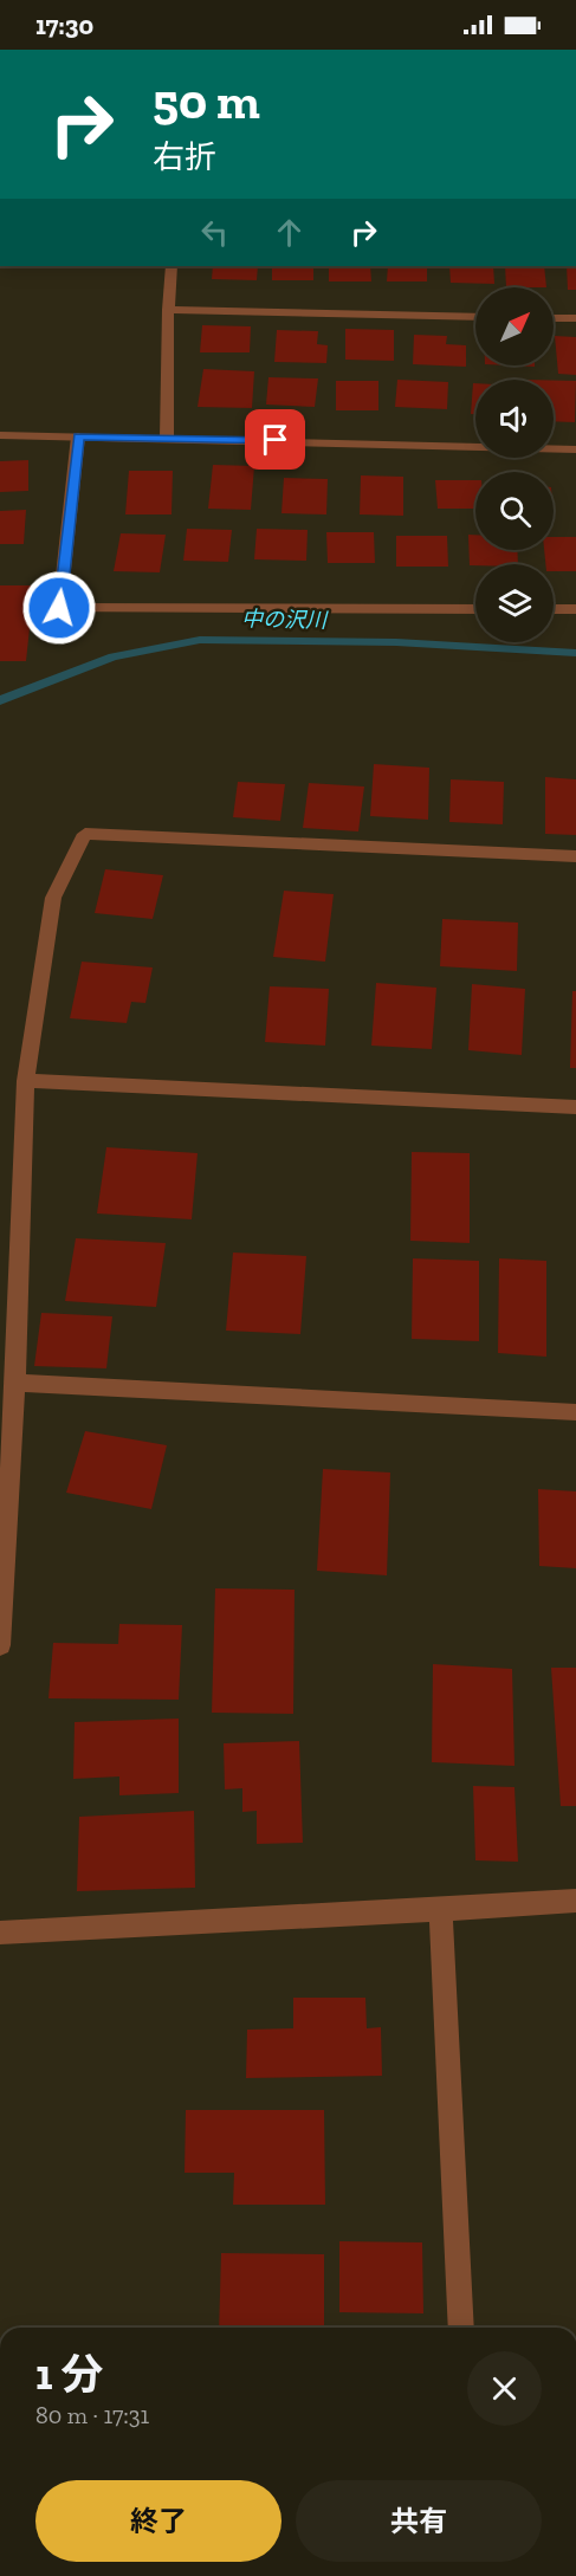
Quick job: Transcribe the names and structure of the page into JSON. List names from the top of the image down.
{
  "water": ["中の沢川"],
  "north": "top right",
  "page": {
    "status": "17:30",
    "turn": ["50 m", "右折"],
    "heading": ["1 分", "80 m · 17:31"],
    "buttons": ["終了", "共有"]
  }
}
